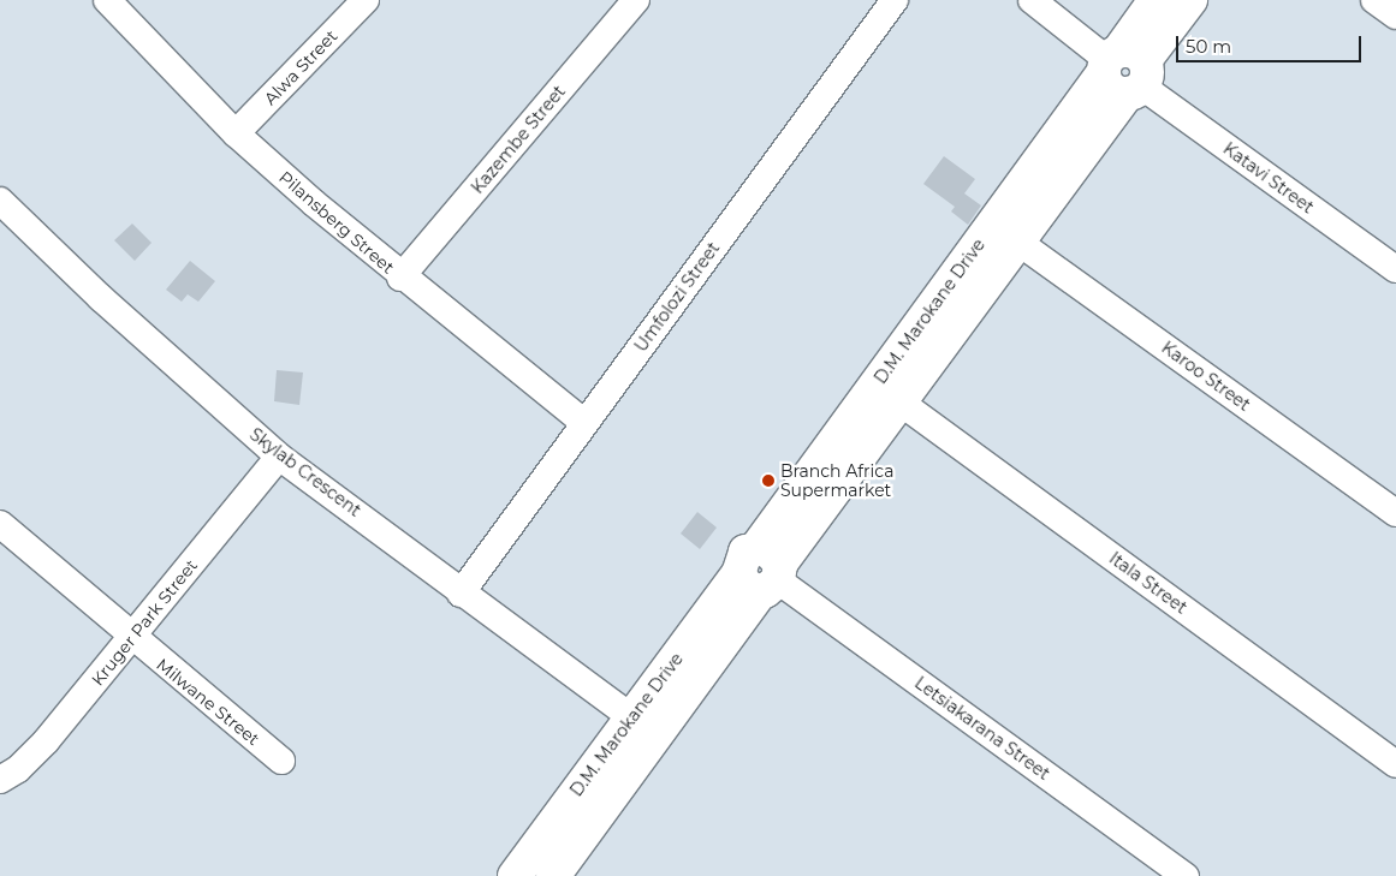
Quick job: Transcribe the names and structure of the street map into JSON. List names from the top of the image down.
{
  "streets": {
    "main road": ["D.M. Marokane Drive"],
    "street": [
      "Alwa Street",
      "Kazembe Street",
      "Katavi Street",
      "Pilansberg Street",
      "Umfolozi Street",
      "Karoo Street",
      "Skylab Crescent",
      "Itala Street",
      "Kruger Park Street",
      "Milwane Street",
      "Letsiakarana Street"
    ]
  },
  "crossings": [
    ["Alwa Street", "Pilansberg Street"],
    ["Kazembe Street", "Pilansberg Street"],
    ["Katavi Street", "D.M. Marokane Drive"],
    ["Pilansberg Street", "Umfolozi Street"],
    ["Umfolozi Street", "Skylab Crescent"],
    ["D.M. Marokane Drive", "Karoo Street"],
    ["D.M. Marokane Drive", "Skylab Crescent"],
    ["D.M. Marokane Drive", "Itala Street"],
    ["D.M. Marokane Drive", "Letsiakarana Street"],
    ["Skylab Crescent", "Kruger Park Street"],
    ["Kruger Park Street", "Milwane Street"]
  ],
  "places": ["Branch Africa Supermarket"],
  "scale_bar": "50 m"
}
